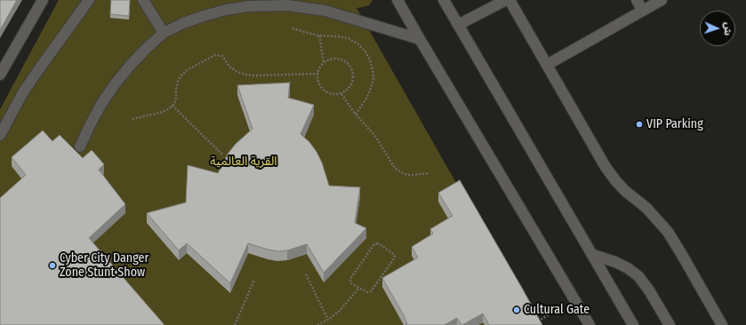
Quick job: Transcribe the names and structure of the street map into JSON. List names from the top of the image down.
{
  "parks": ["القرية العالمية"],
  "places": ["VIP Parking", "Cyber City Danger Zone Stunt Show", "Cultural Gate"],
  "north": "right"
}
